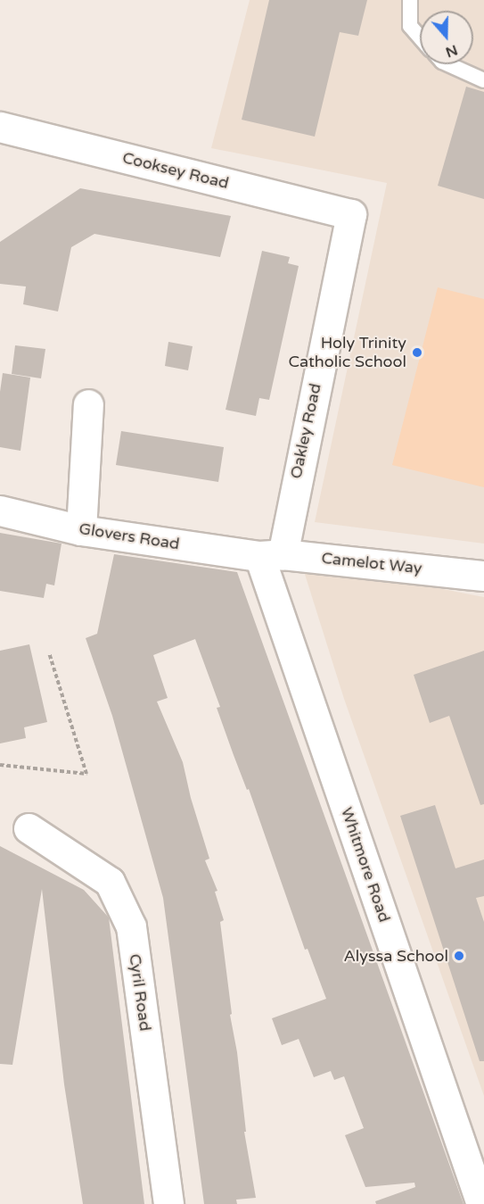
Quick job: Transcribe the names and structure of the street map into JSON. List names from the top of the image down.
{
  "streets": {
    "street": [
      "Cooksey Road",
      "Oakley Road",
      "Glovers Road",
      "Camelot Way",
      "Whitmore Road",
      "Cyril Road"
    ]
  },
  "crossings": [
    ["Cooksey Road", "Oakley Road"],
    ["Oakley Road", "Glovers Road"],
    ["Oakley Road", "Camelot Way"],
    ["Oakley Road", "Whitmore Road"],
    ["Glovers Road", "Camelot Way"],
    ["Glovers Road", "Whitmore Road"],
    ["Camelot Way", "Whitmore Road"]
  ],
  "places": ["Holy Trinity Catholic School", "Alyssa School"],
  "north": "bottom"
}
